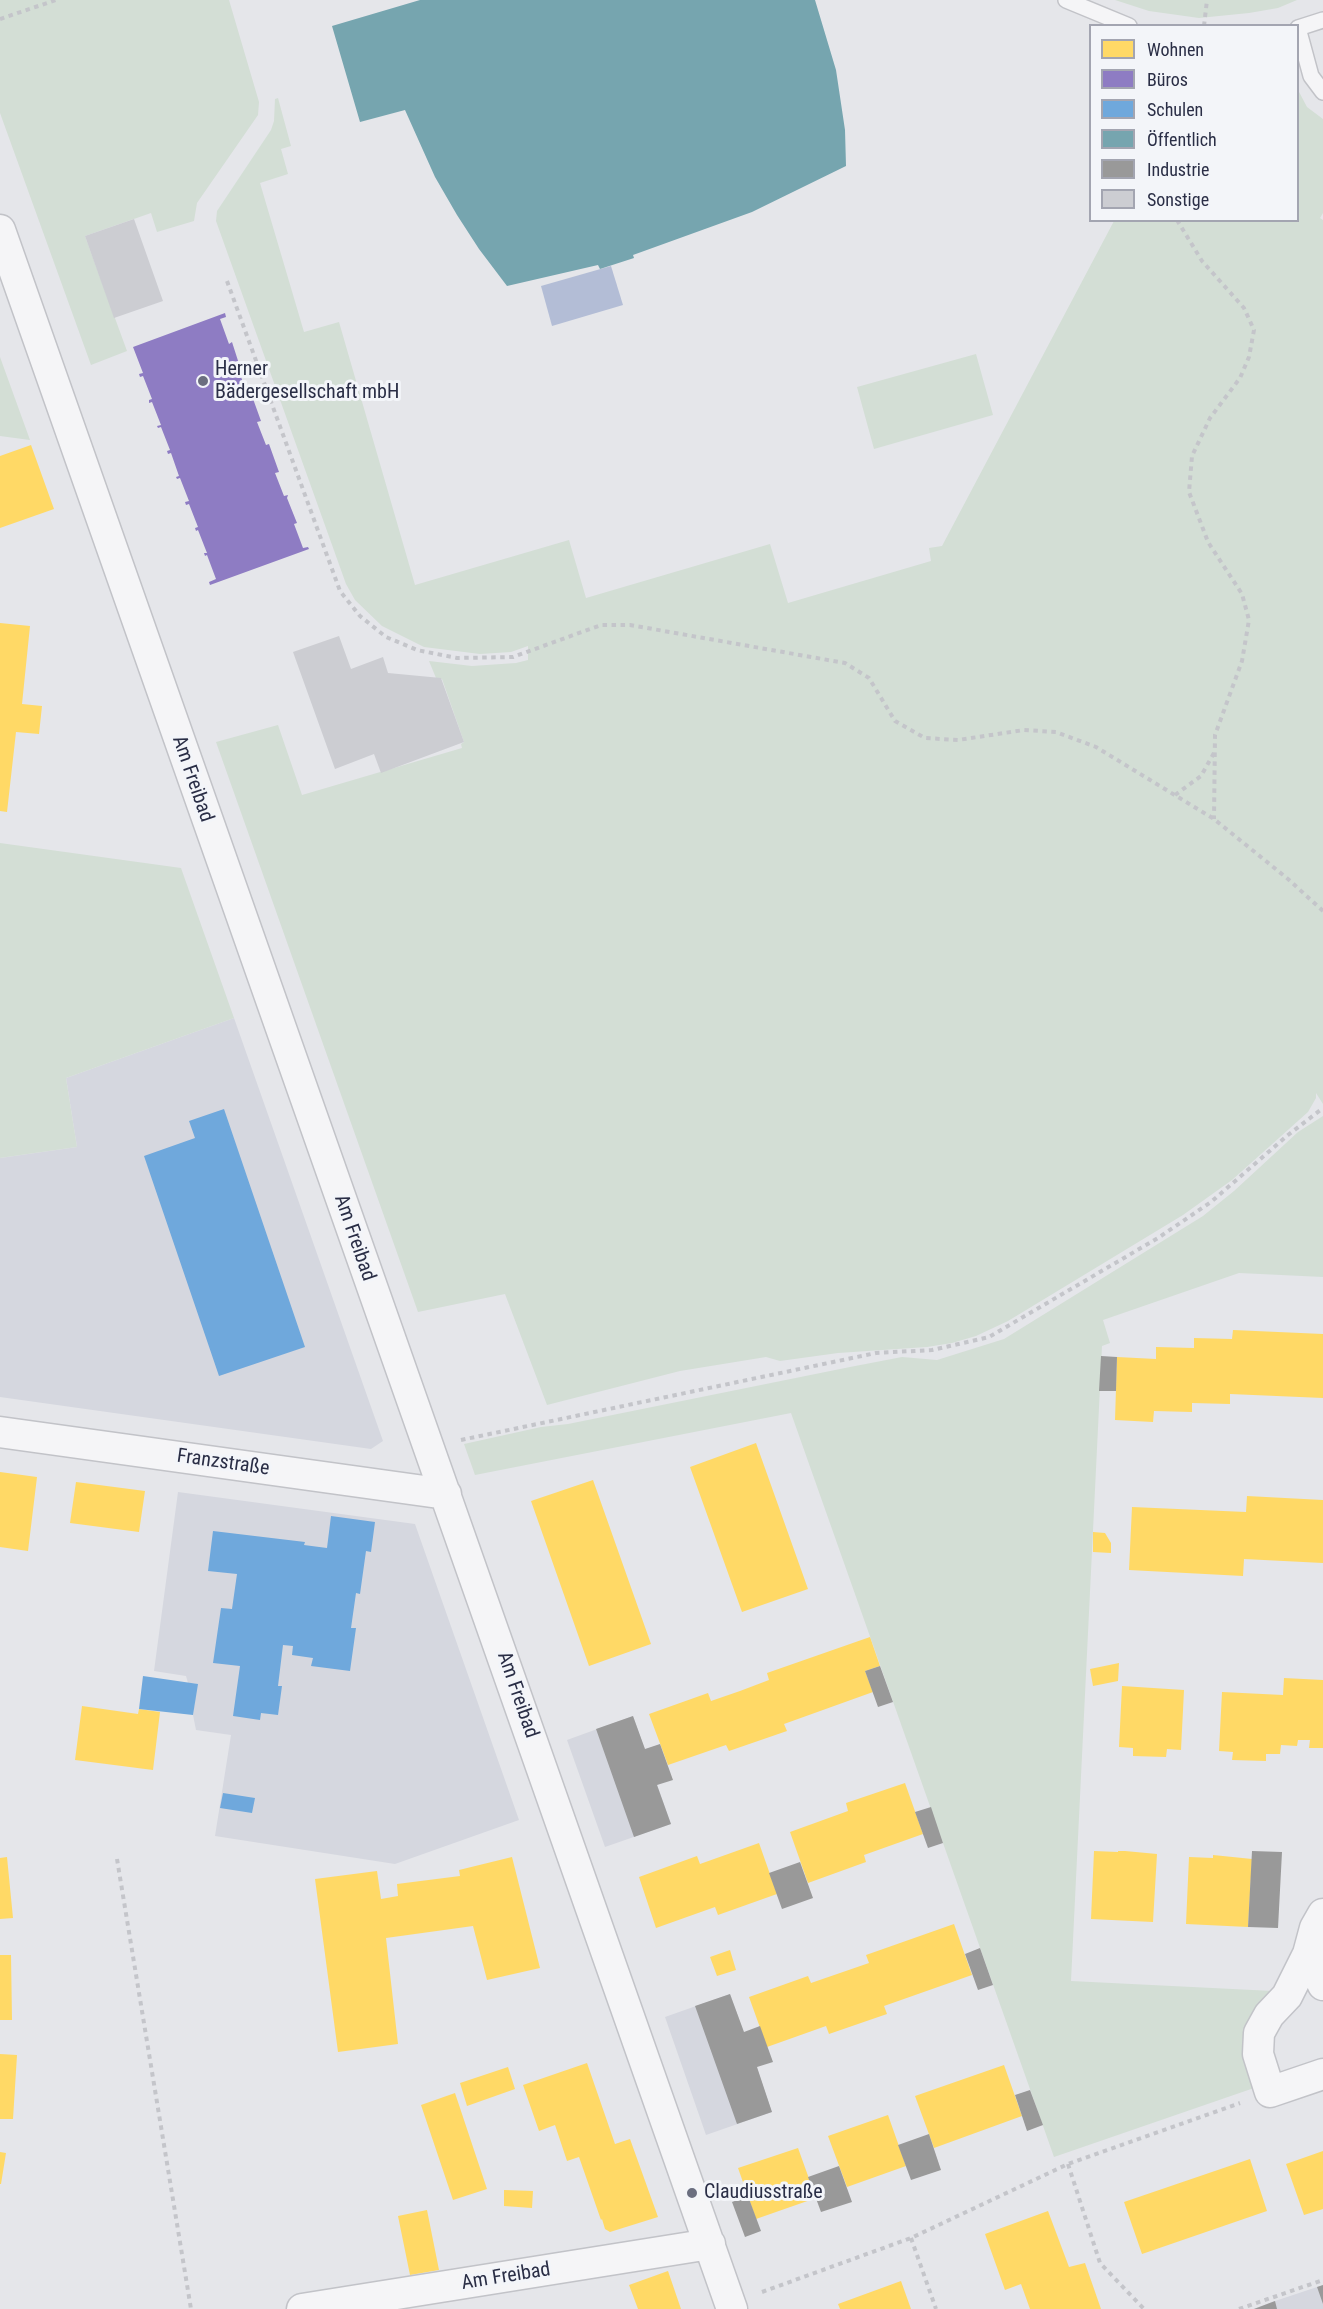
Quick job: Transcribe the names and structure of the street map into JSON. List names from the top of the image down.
{
  "streets": {
    "street": ["Am Freibad", "Franzstraße"]
  },
  "crossings": [
    ["Am Freibad", "Franzstraße"]
  ],
  "places": ["Herner Bädergesellschaft mbH", "Claudiusstraße"],
  "legend": [
    "Wohnen",
    "Büros",
    "Schulen",
    "Öffentlich",
    "Industrie",
    "Sonstige"
  ]
}
